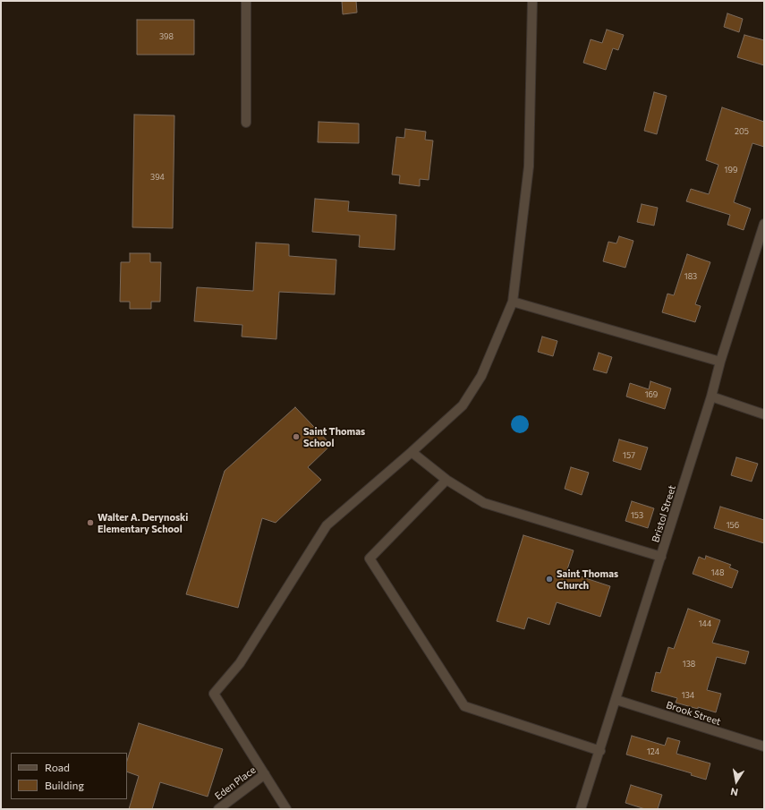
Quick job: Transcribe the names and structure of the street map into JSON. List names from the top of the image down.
{
  "streets": {
    "street": ["Bristol Street", "Brook Street", "Eden Place"]
  },
  "crossings": [
    ["Bristol Street", "Brook Street"]
  ],
  "places": ["Saint Thomas School", "Walter A. Derynoski Elementary School", "Saint Thomas Church"],
  "house_numbers": [
    "398",
    "205",
    "199",
    "394",
    "183",
    "169",
    "157",
    "153",
    "156",
    "148",
    "144",
    "138",
    "134",
    "124"
  ],
  "legend": ["Road", "Building"],
  "north": "bottom"
}
